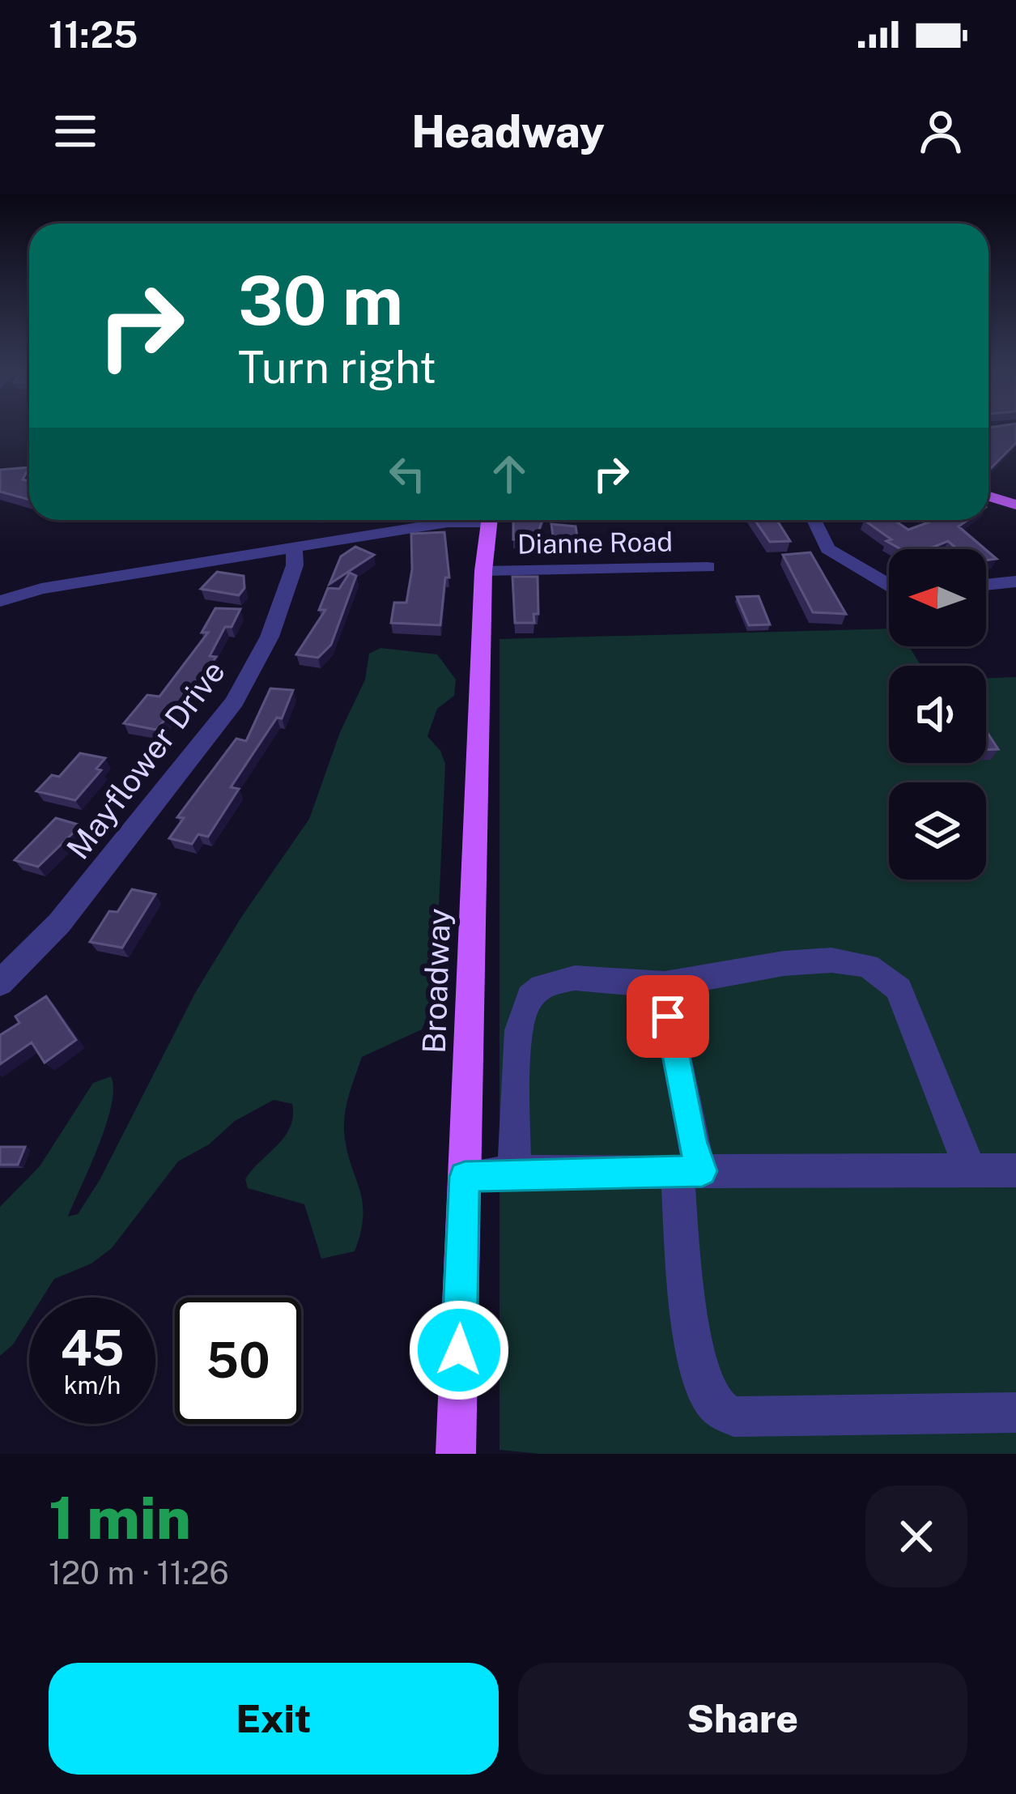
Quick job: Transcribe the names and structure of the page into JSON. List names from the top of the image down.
{
  "streets": {
    "main road": ["Broadway"],
    "street": ["Dianne Road", "Mayflower Drive"]
  },
  "crossings": [
    ["Dianne Road", "Broadway"]
  ],
  "north": "left",
  "page": {
    "status": "11:25",
    "header": "Headway",
    "turn": ["30 m", "Turn right"],
    "speed": "45 km/h",
    "limit": "50",
    "heading": ["1 min", "120 m · 11:26"],
    "buttons": ["Exit", "Share"]
  }
}
